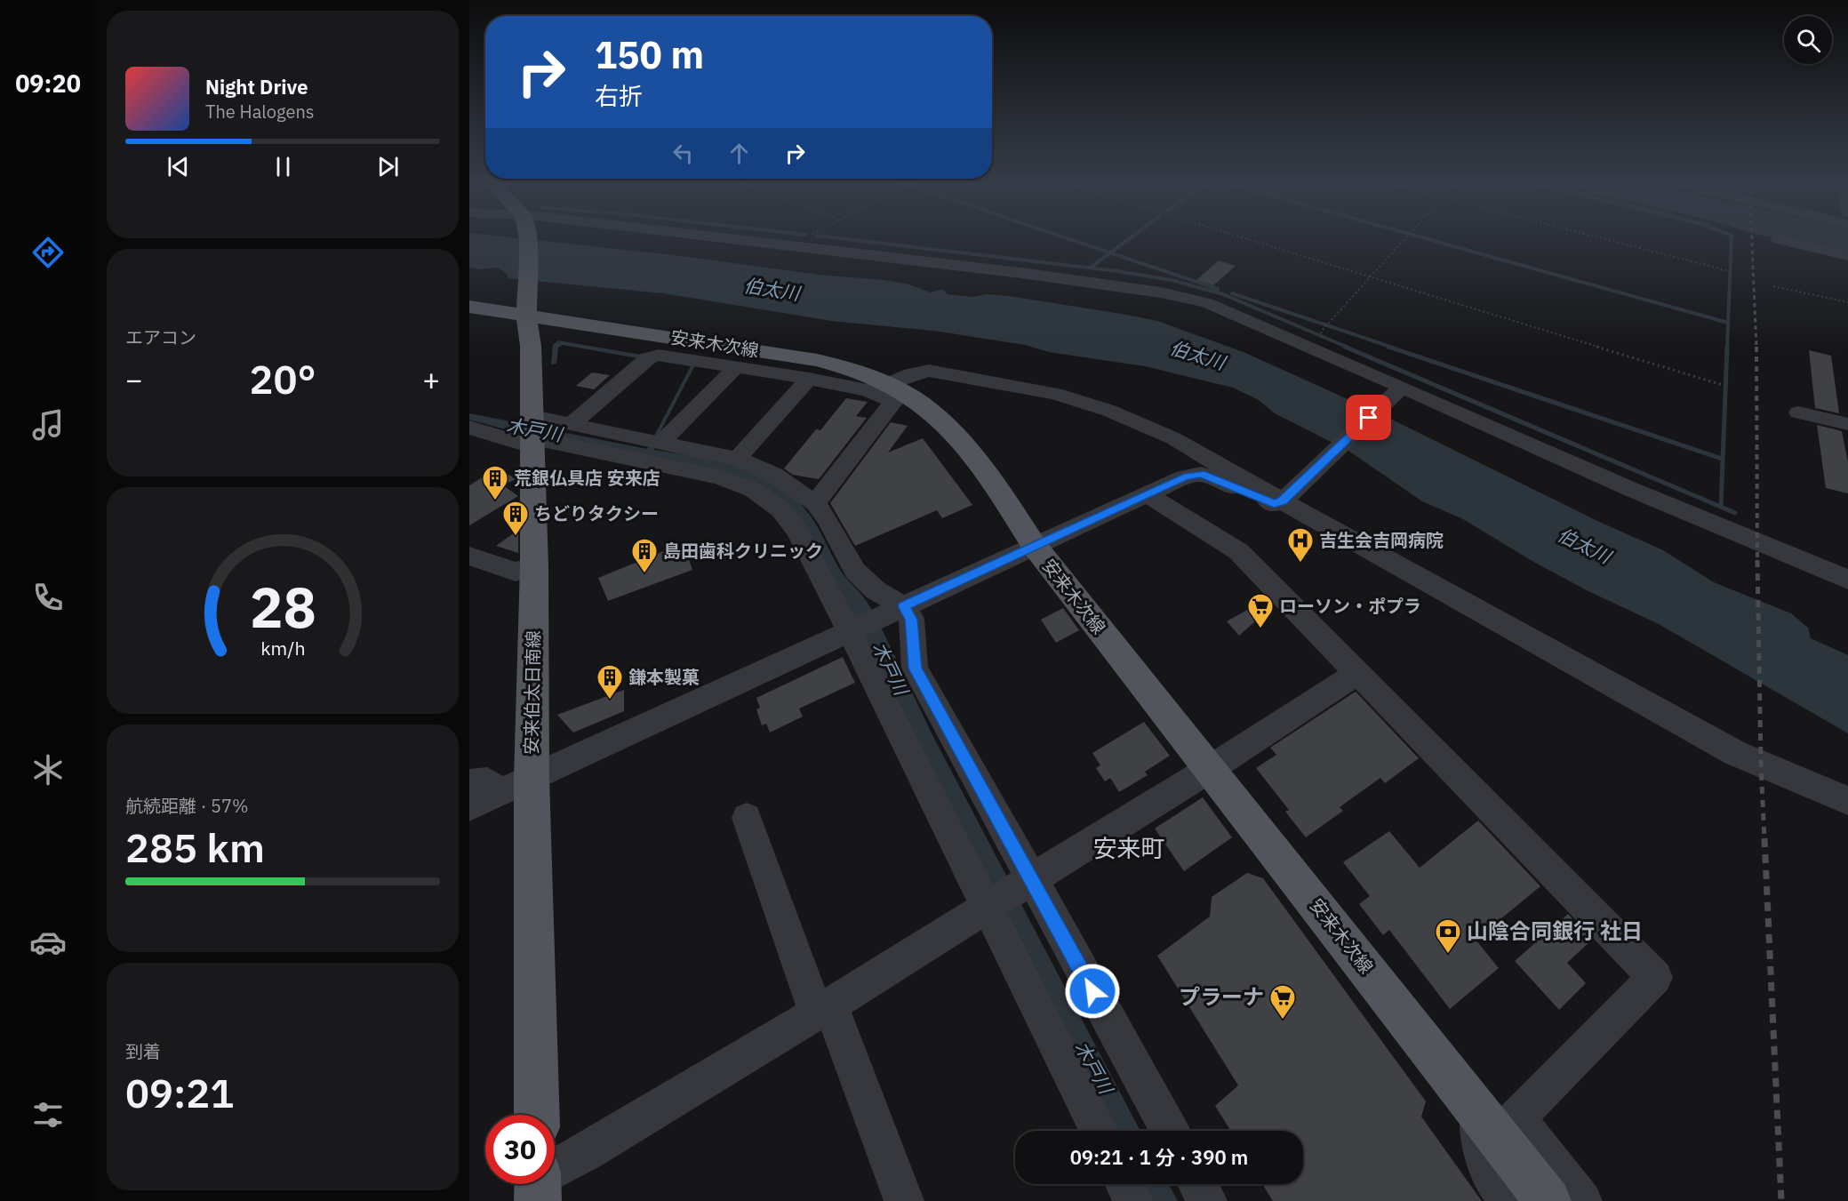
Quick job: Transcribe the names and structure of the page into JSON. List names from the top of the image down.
{
  "streets": {
    "main road": ["安来木次線", "安来伯太日南線"]
  },
  "crossings": [
    ["安来木次線", "安来伯太日南線"]
  ],
  "districts": ["安来町"],
  "water": ["伯太川", "木戸川"],
  "places": {
    "building": [
      "荒銀仏具店 安来店",
      "ちどりタクシー",
      "島田歯科クリニック",
      "鎌本製菓"
    ],
    "hospital": ["吉生会吉岡病院"],
    "supermarket": ["ローソン・ポプラ", "プラーナ"],
    "bank": ["山陰合同銀行 社日"]
  },
  "page": {
    "tabs": "09:20",
    "turn": ["150 m", "右折"],
    "song": ["Night Drive", "The Halogens"],
    "tile": [
      "エアコン",
      ["航続距離 · 57%", "285 km"],
      ["到着", "09:21"]
    ],
    "heat": ["−", "20°", "+"],
    "limit": "30",
    "trip": "09:21 · 1 分 · 390 m",
    "gauge": ["28", "km/h"]
  }
}
